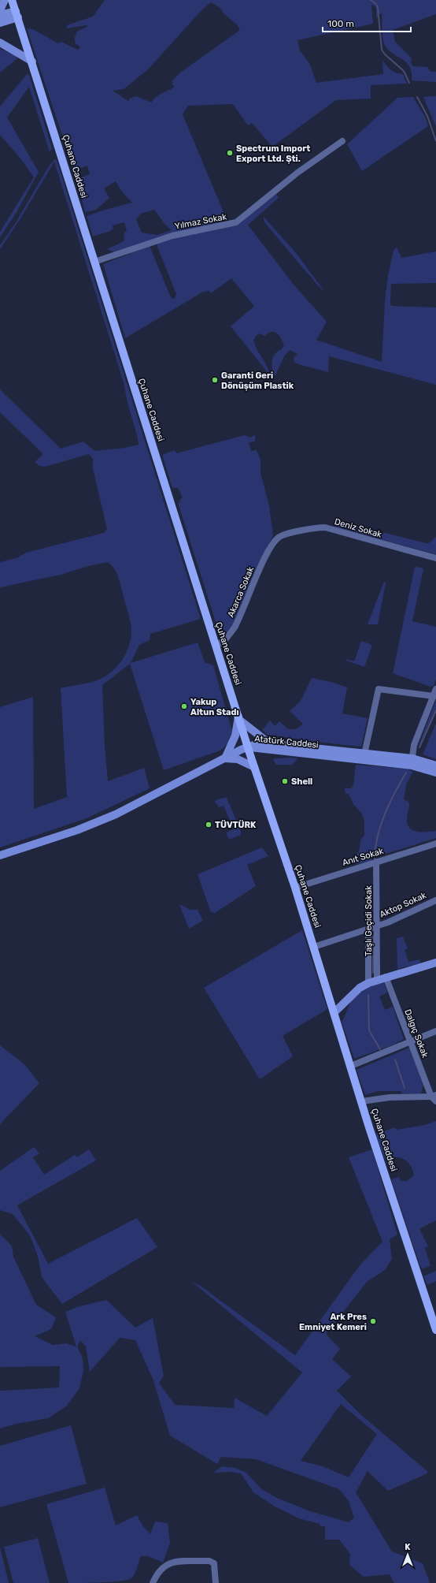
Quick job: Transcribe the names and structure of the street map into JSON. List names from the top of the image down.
{
  "streets": {
    "main road": ["Çuhane Caddesi", "Atatürk Caddesi"],
    "street": [
      "Yılmaz Sokak",
      "Deniz Sokak",
      "Akarca Sokak",
      "Anıt Sokak",
      "Aktop Sokak",
      "Taşlı Geçidi Sokak",
      "Dalgıç Sokak"
    ]
  },
  "crossings": [
    ["Çuhane Caddesi", "Yılmaz Sokak"],
    ["Çuhane Caddesi", "Akarca Sokak"],
    ["Çuhane Caddesi", "Atatürk Caddesi"],
    ["Çuhane Caddesi", "Anıt Sokak"],
    ["Çuhane Caddesi", "Aktop Sokak"],
    ["Deniz Sokak", "Akarca Sokak"],
    ["Anıt Sokak", "Taşlı Geçidi Sokak"],
    ["Aktop Sokak", "Taşlı Geçidi Sokak"]
  ],
  "places": [
    "Spectrum Import Export Ltd. Şti.",
    "Garanti Geri Dönüşüm Plastik",
    "Yakup Altun Stadı",
    "Shell",
    "TÜVTÜRK",
    "Ark Pres Emniyet Kemeri"
  ],
  "scale_bar": "100 m",
  "north": "top"
}
